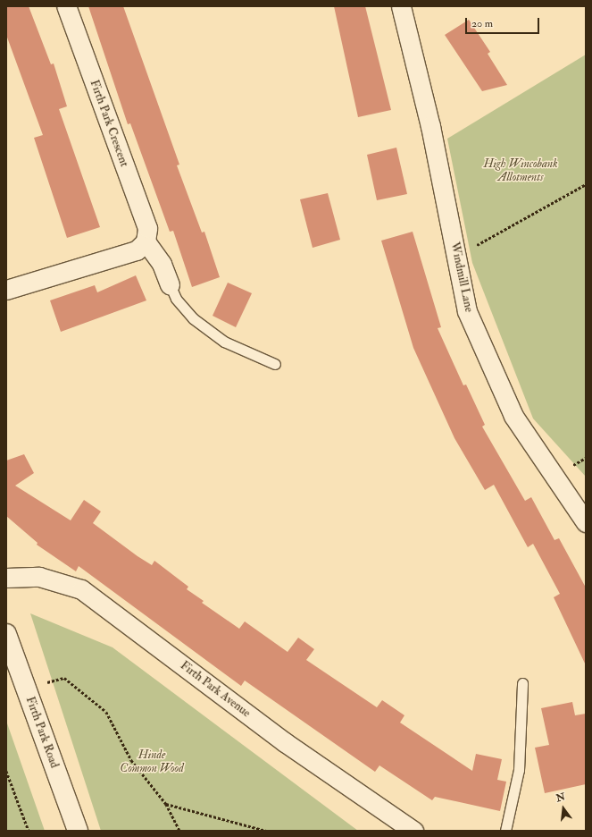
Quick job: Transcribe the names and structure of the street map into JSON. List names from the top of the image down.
{
  "streets": {
    "main road": ["Firth Park Road"],
    "street": ["Firth Park Crescent", "Windmill Lane", "Firth Park Avenue"]
  },
  "parks": ["High Wincobank Allotments", "Hinde Common Wood"],
  "scale_bar": "20 m",
  "north": "top"
}
